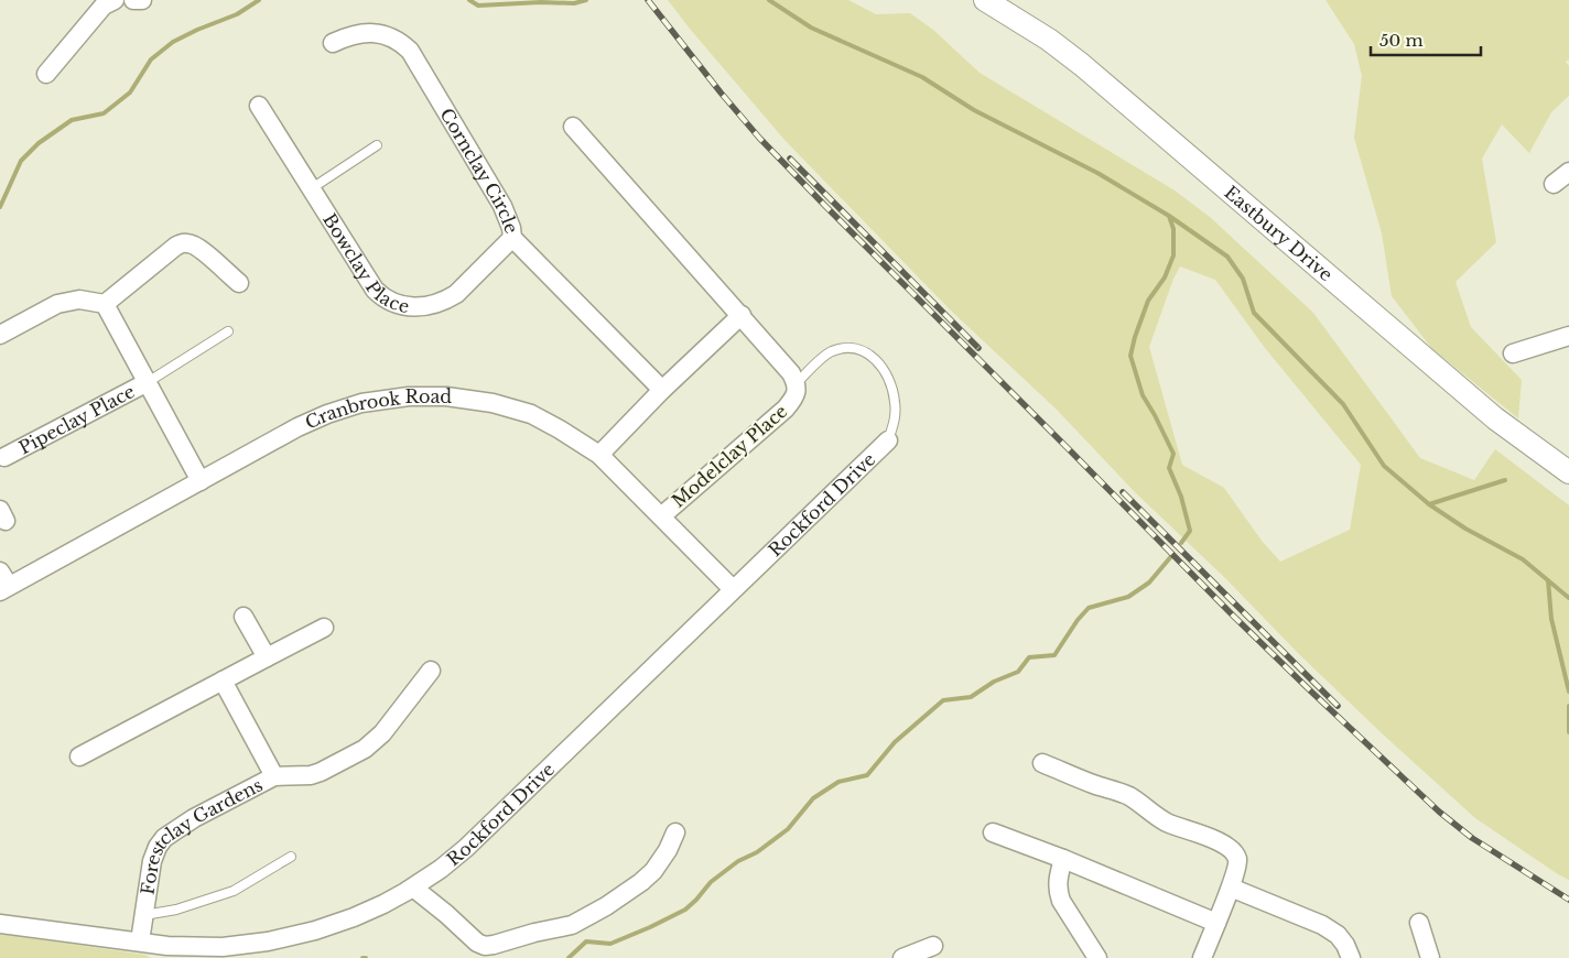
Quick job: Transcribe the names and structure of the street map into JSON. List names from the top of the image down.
{
  "streets": {
    "street": [
      "Cornclay Circle",
      "Eastbury Drive",
      "Bowclay Place",
      "Cranbrook Road",
      "Pipeclay Place",
      "Modelclay Place",
      "Rockford Drive",
      "Forestclay Gardens"
    ]
  },
  "crossings": [
    ["Cornclay Circle", "Bowclay Place"],
    ["Cranbrook Road", "Pipeclay Place"],
    ["Cranbrook Road", "Modelclay Place"],
    ["Cranbrook Road", "Rockford Drive"],
    ["Rockford Drive", "Forestclay Gardens"]
  ],
  "scale_bar": "50 m"
}
